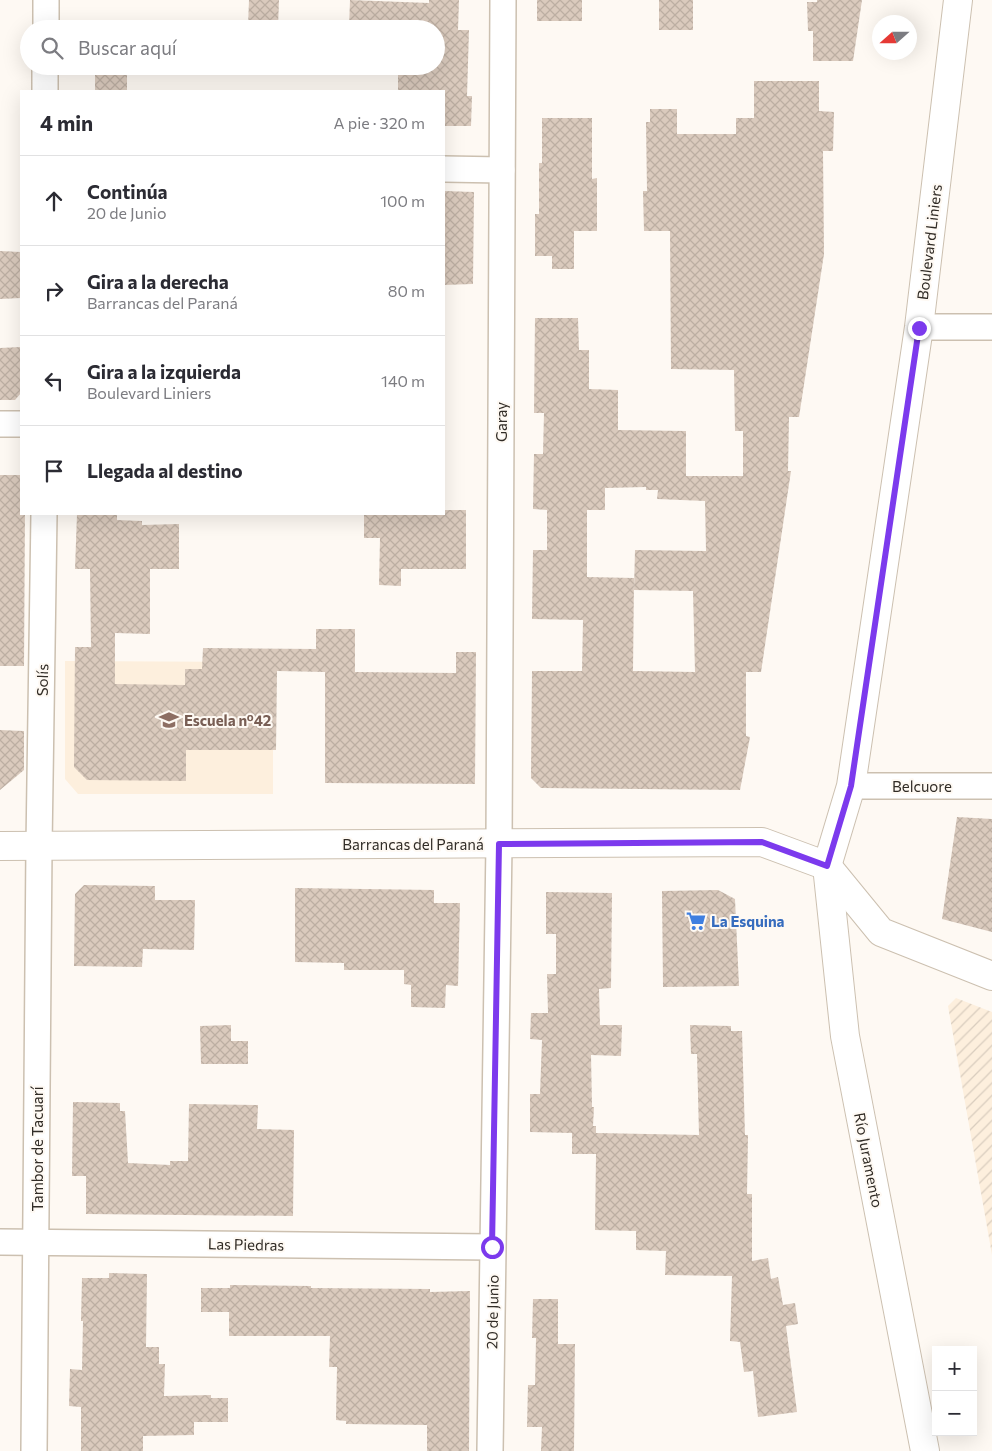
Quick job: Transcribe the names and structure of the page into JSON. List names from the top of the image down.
{
  "streets": {
    "main road": ["Boulevard Liniers", "Barrancas del Paraná", "Río Juramento"],
    "street": [
      "Garay",
      "Solís",
      "Belcuore",
      "Tambor de Tacuarí",
      "Las Piedras",
      "20 de Junio"
    ]
  },
  "crossings": [
    ["Boulevard Liniers", "Belcuore"],
    ["Boulevard Liniers", "Barrancas del Paraná"],
    ["Boulevard Liniers", "Río Juramento"],
    ["Garay", "Barrancas del Paraná"],
    ["Garay", "20 de Junio"],
    ["Solís", "Barrancas del Paraná"],
    ["Solís", "Tambor de Tacuarí"],
    ["Barrancas del Paraná", "Tambor de Tacuarí"],
    ["Barrancas del Paraná", "Río Juramento"],
    ["Barrancas del Paraná", "20 de Junio"],
    ["Tambor de Tacuarí", "Las Piedras"],
    ["Las Piedras", "20 de Junio"]
  ],
  "places": {
    "school or university": ["Escuela nº42"],
    "supermarket": ["La Esquina"]
  },
  "north": "left",
  "page": {
    "search": "Buscar aquí",
    "heading": ["4 min", "A pie · 320 m"],
    "list": [
      ["Continúa", "20 de Junio", "100 m"],
      ["Gira a la derecha", "Barrancas del Paraná", "80 m"],
      ["Gira a la izquierda", "Boulevard Liniers", "140 m"],
      "Llegada al destino"
    ],
    "map_buttons": ["+", "−"]
  }
}
